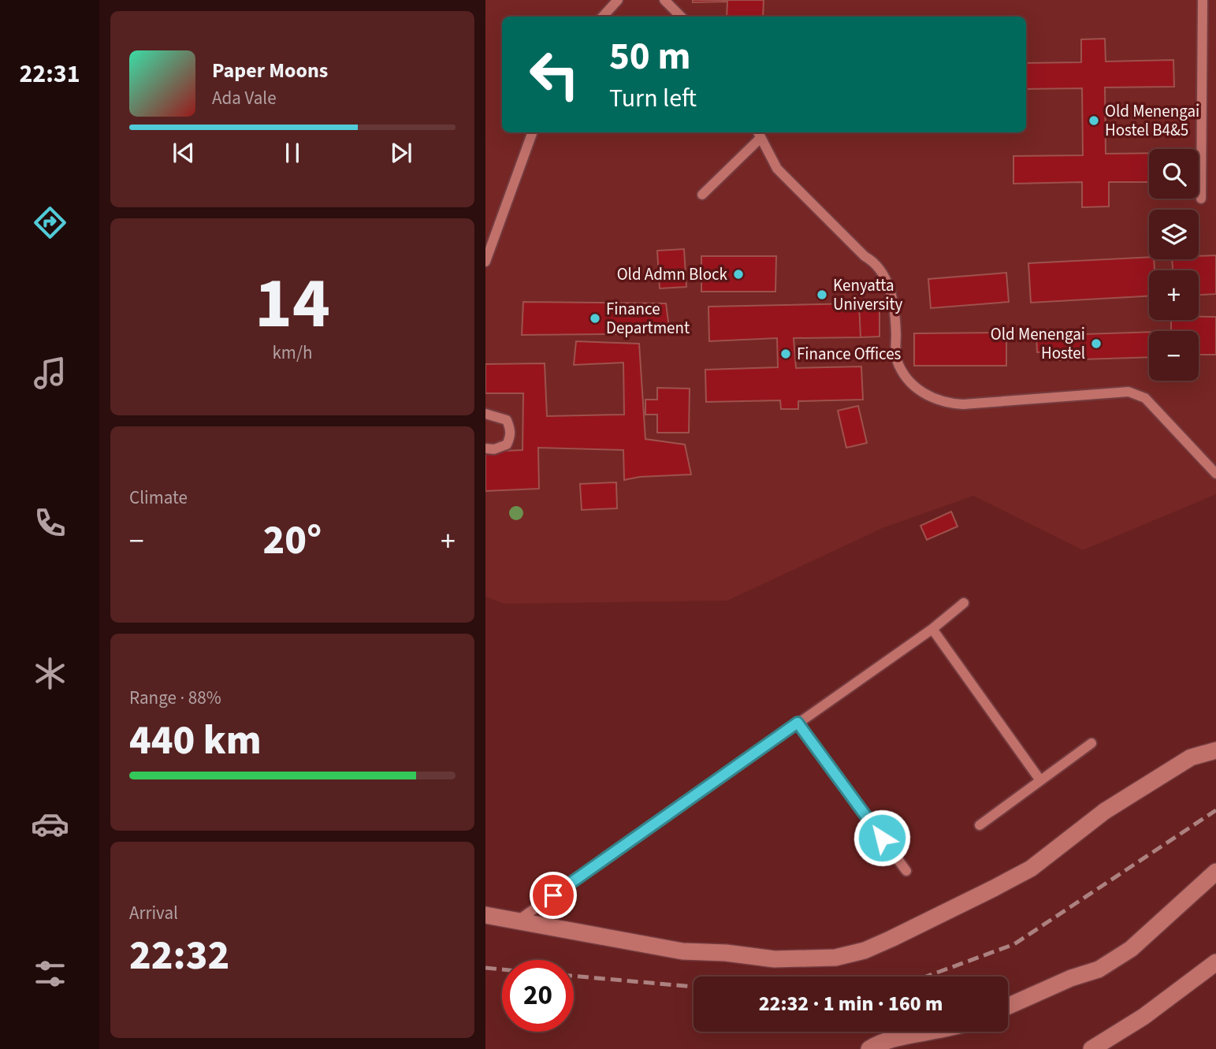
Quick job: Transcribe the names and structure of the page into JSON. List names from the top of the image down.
{
  "places": [
    "Old Menengai Hostel B4&5",
    "Old Admn Block",
    "Kenyatta University",
    "Finance Department",
    "Old Menengai Hostel",
    "Finance Offices"
  ],
  "page": {
    "tabs": "22:31",
    "turn": ["50 m", "Turn left"],
    "song": ["Paper Moons", "Ada Vale"],
    "map_buttons": ["+", "−"],
    "tile": [
      ["14", "km/h"],
      "Climate",
      ["Range · 88%", "440 km"],
      ["Arrival", "22:32"]
    ],
    "heat": ["−", "20°", "+"],
    "limit": "20",
    "trip": "22:32 · 1 min · 160 m"
  }
}
